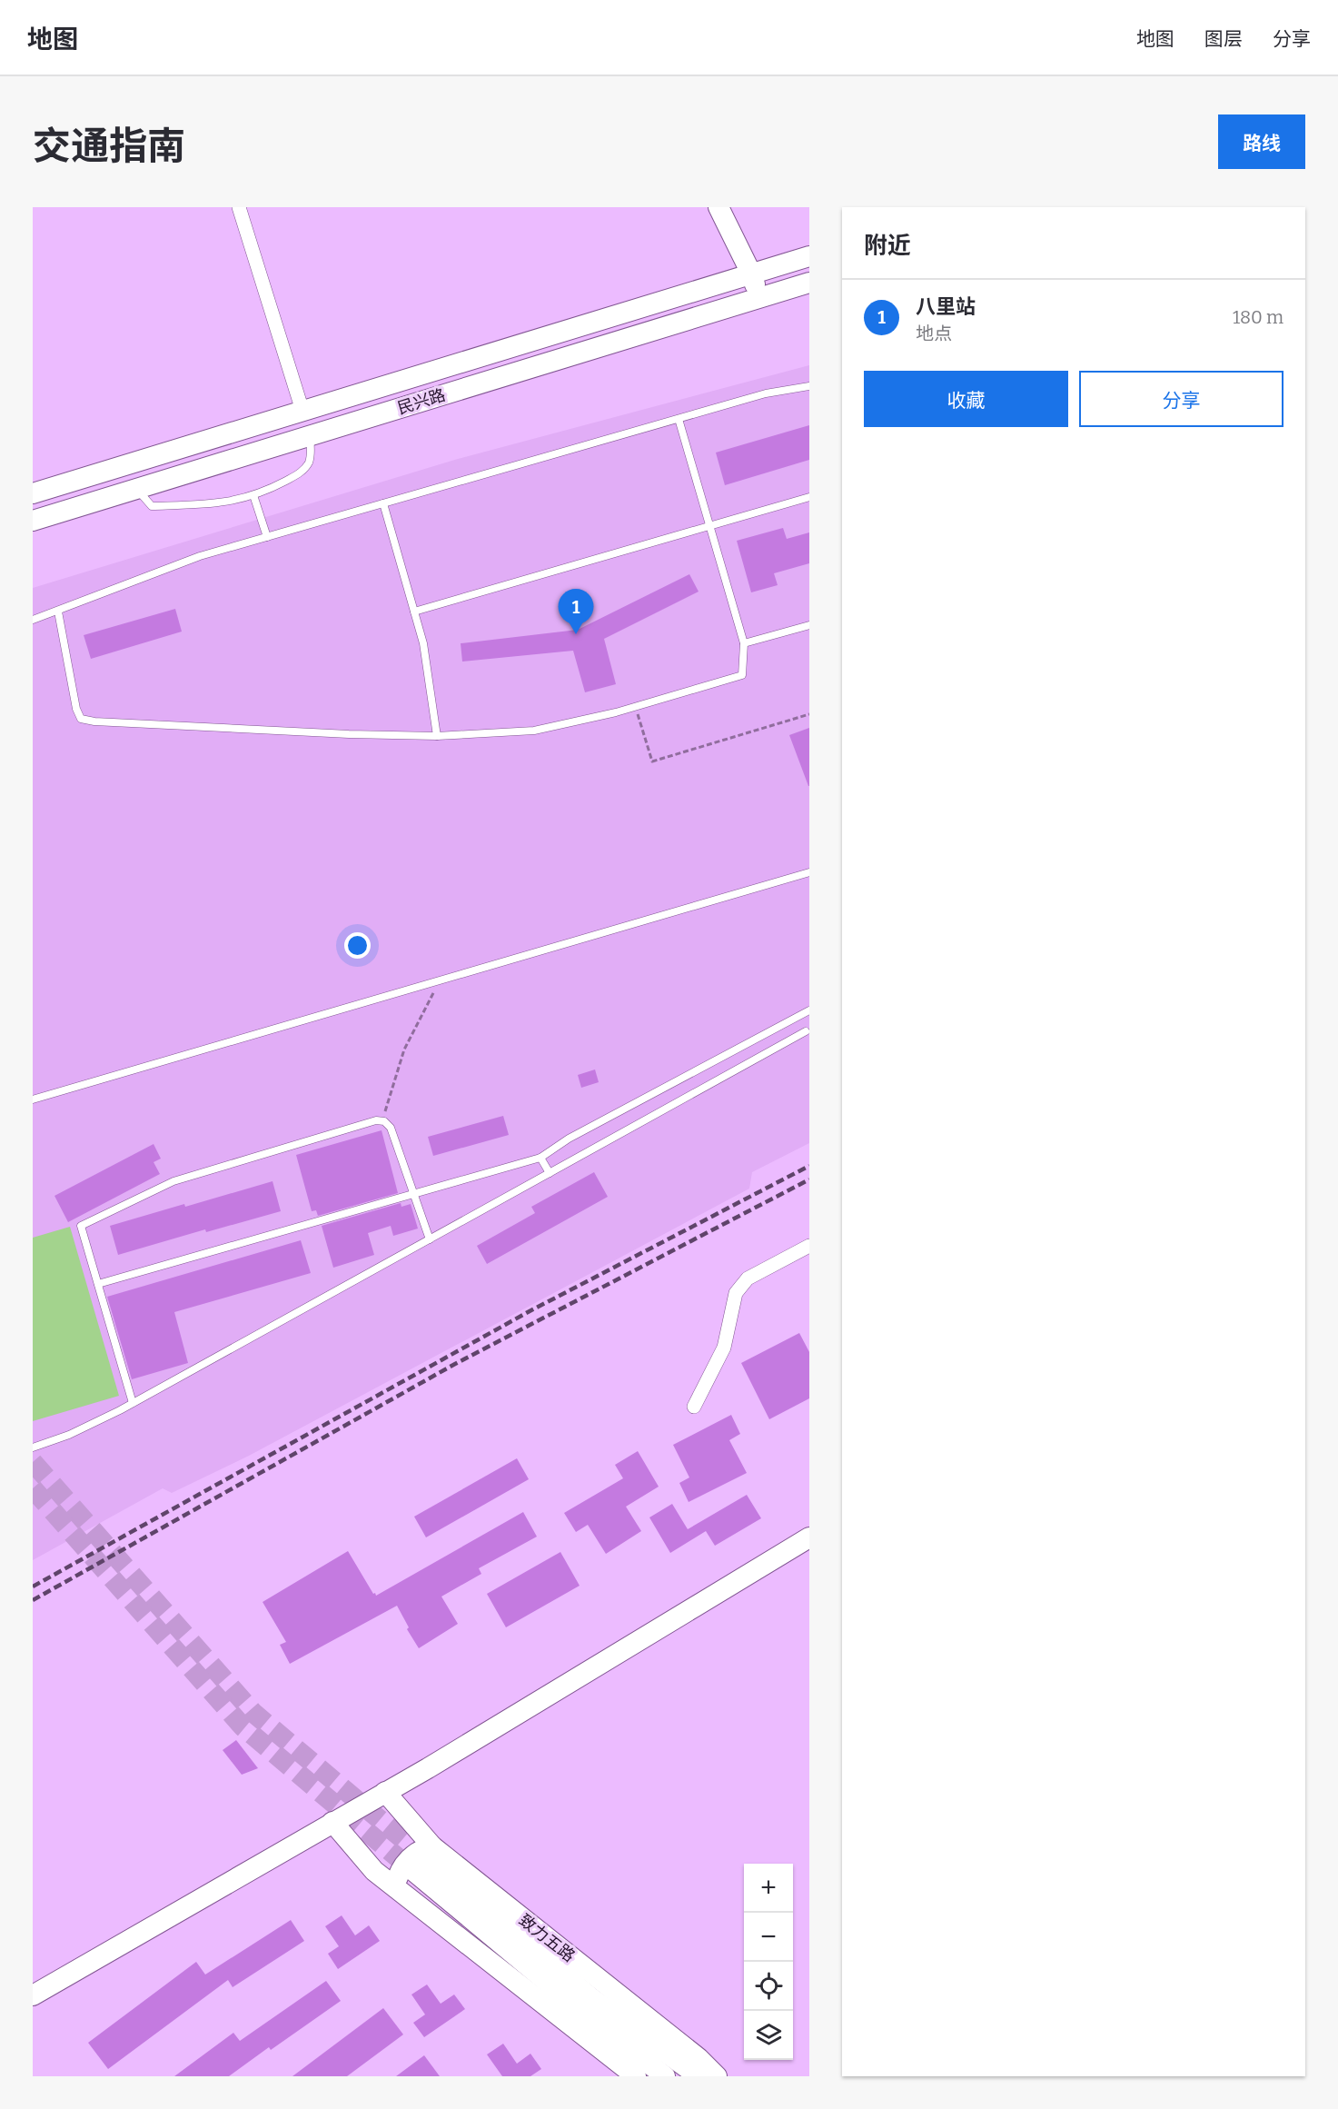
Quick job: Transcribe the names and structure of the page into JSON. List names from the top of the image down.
{
  "streets": {
    "street": ["民兴路", "致力五路"]
  },
  "page": {
    "header": "地图",
    "nav": ["地图", "图层", "分享"],
    "title": "交通指南",
    "buttons": [
      "路线",
      ["收藏", "分享"]
    ],
    "heading": "附近",
    "list": [
      {
        "mark": "1",
        "name": "八里站",
        "note": "地点",
        "value": "180 m"
      }
    ],
    "pins": "1",
    "map_buttons": ["+", "−"]
  }
}
